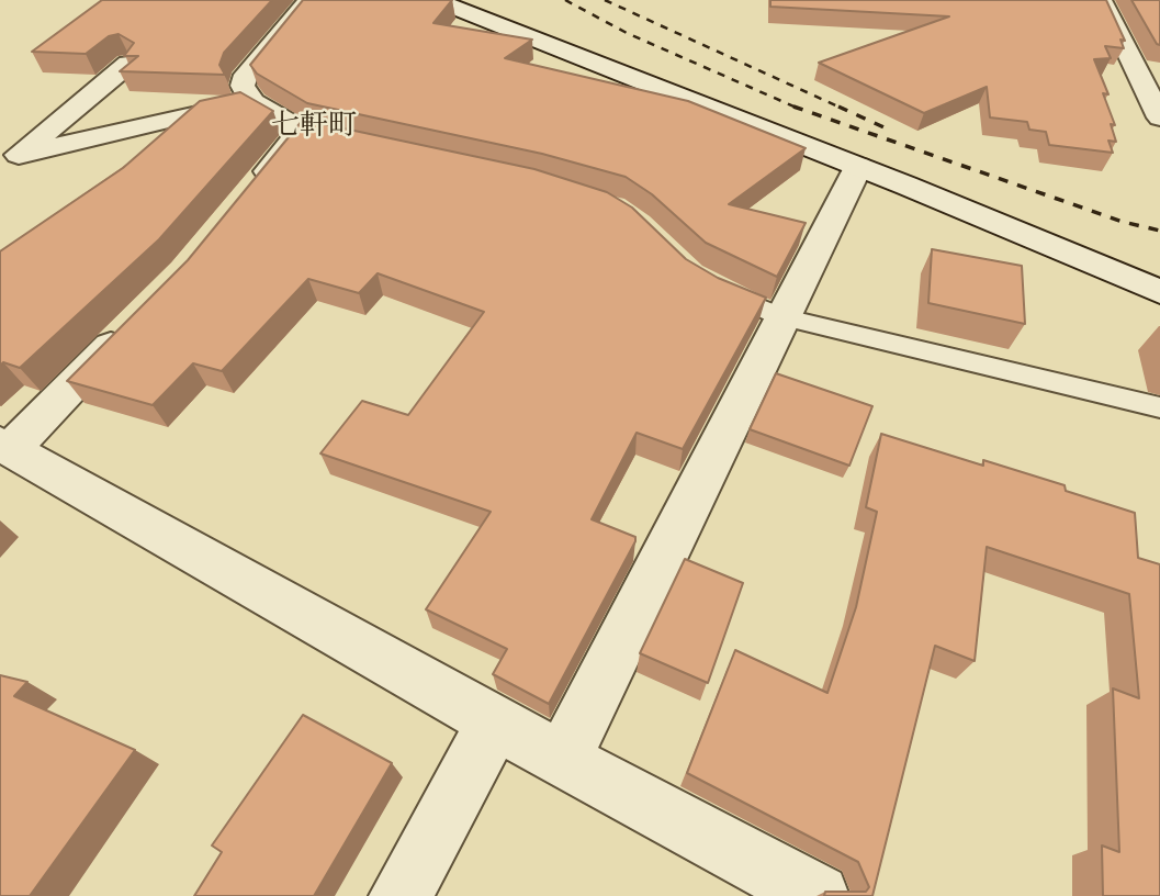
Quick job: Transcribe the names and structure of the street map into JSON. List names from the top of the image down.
{
  "districts": ["七軒町"]
}
